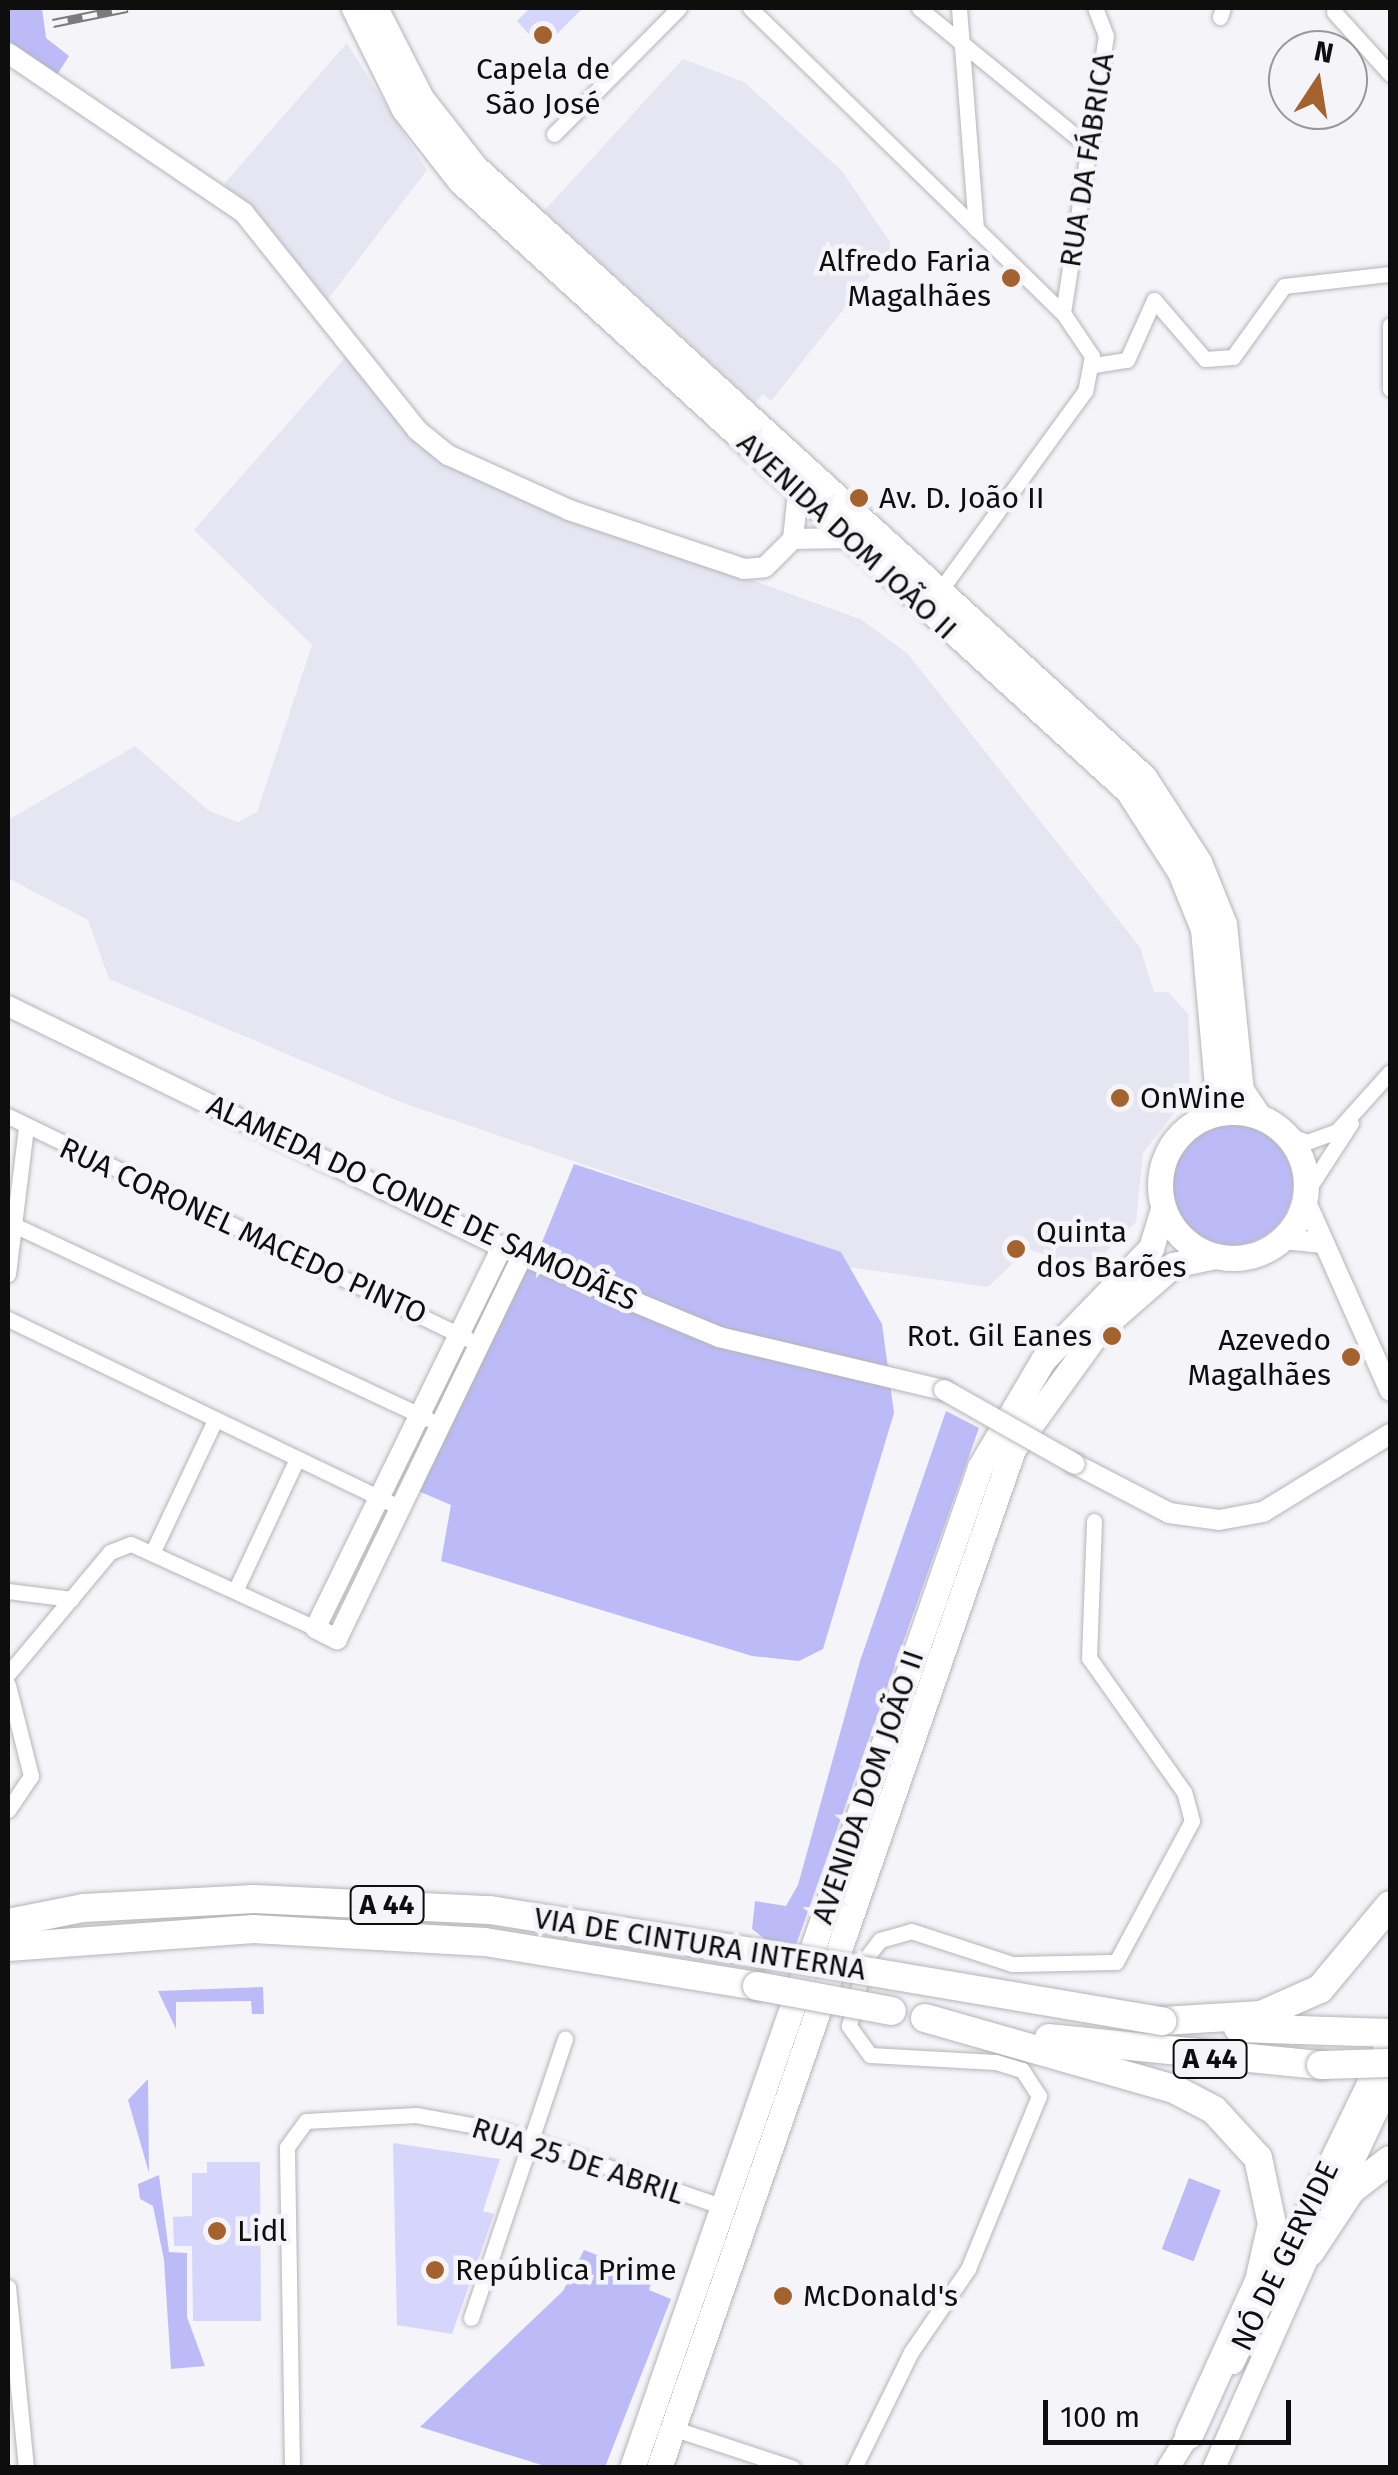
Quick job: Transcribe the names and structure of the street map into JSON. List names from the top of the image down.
{
  "streets": {
    "highway": ["A 44", "VIA DE CINTURA INTERNA"],
    "main road": ["AVENIDA DOM JOÃO II", "NÓ DE GERVIDE"],
    "street": [
      "RUA DA FÁBRICA",
      "ALAMEDA DO CONDE DE SAMODÃES",
      "RUA CORONEL MACEDO PINTO",
      "RUA 25 DE ABRIL"
    ]
  },
  "crossings": [
    ["AVENIDA DOM JOÃO II", "RUA 25 DE ABRIL"],
    ["VIA DE CINTURA INTERNA", "NÓ DE GERVIDE"]
  ],
  "places": [
    "Capela de São José",
    "Alfredo Faria Magalhães",
    "Av. D. João II",
    "OnWine",
    "Quinta dos Barões",
    "Rot. Gil Eanes",
    "Azevedo Magalhães",
    "Lidl",
    "República Prime",
    "McDonald's"
  ],
  "scale_bar": "100 m",
  "north": "top"
}
